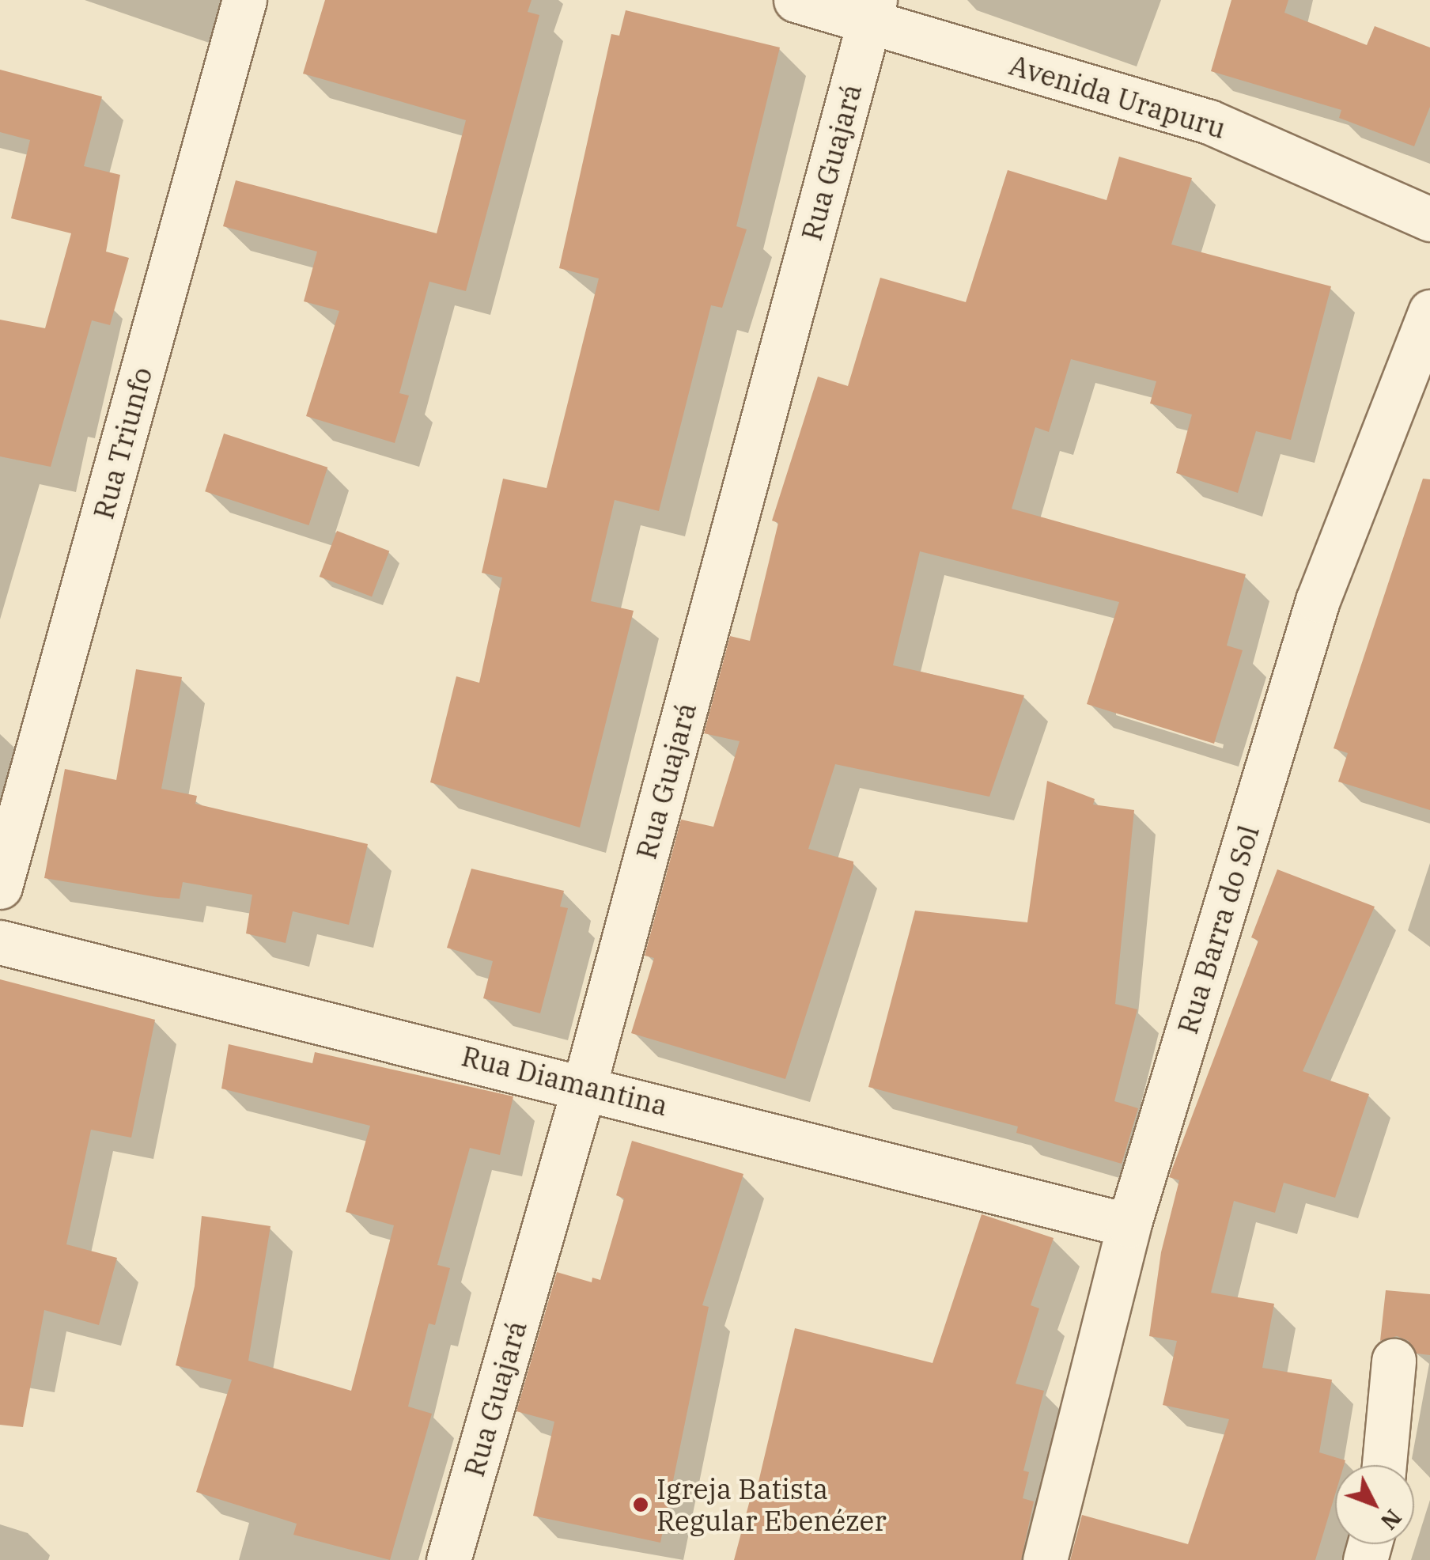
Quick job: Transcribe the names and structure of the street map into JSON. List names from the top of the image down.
{
  "streets": {
    "street": [
      "Avenida Urapuru",
      "Rua Guajará",
      "Rua Triunfo",
      "Rua Barra do Sol",
      "Rua Diamantina"
    ]
  },
  "crossings": [
    ["Avenida Urapuru", "Rua Guajará"],
    ["Rua Guajará", "Rua Diamantina"],
    ["Rua Barra do Sol", "Rua Diamantina"]
  ],
  "places": ["Igreja Batista Regular Ebenézer"],
  "north": "bottom right"
}
